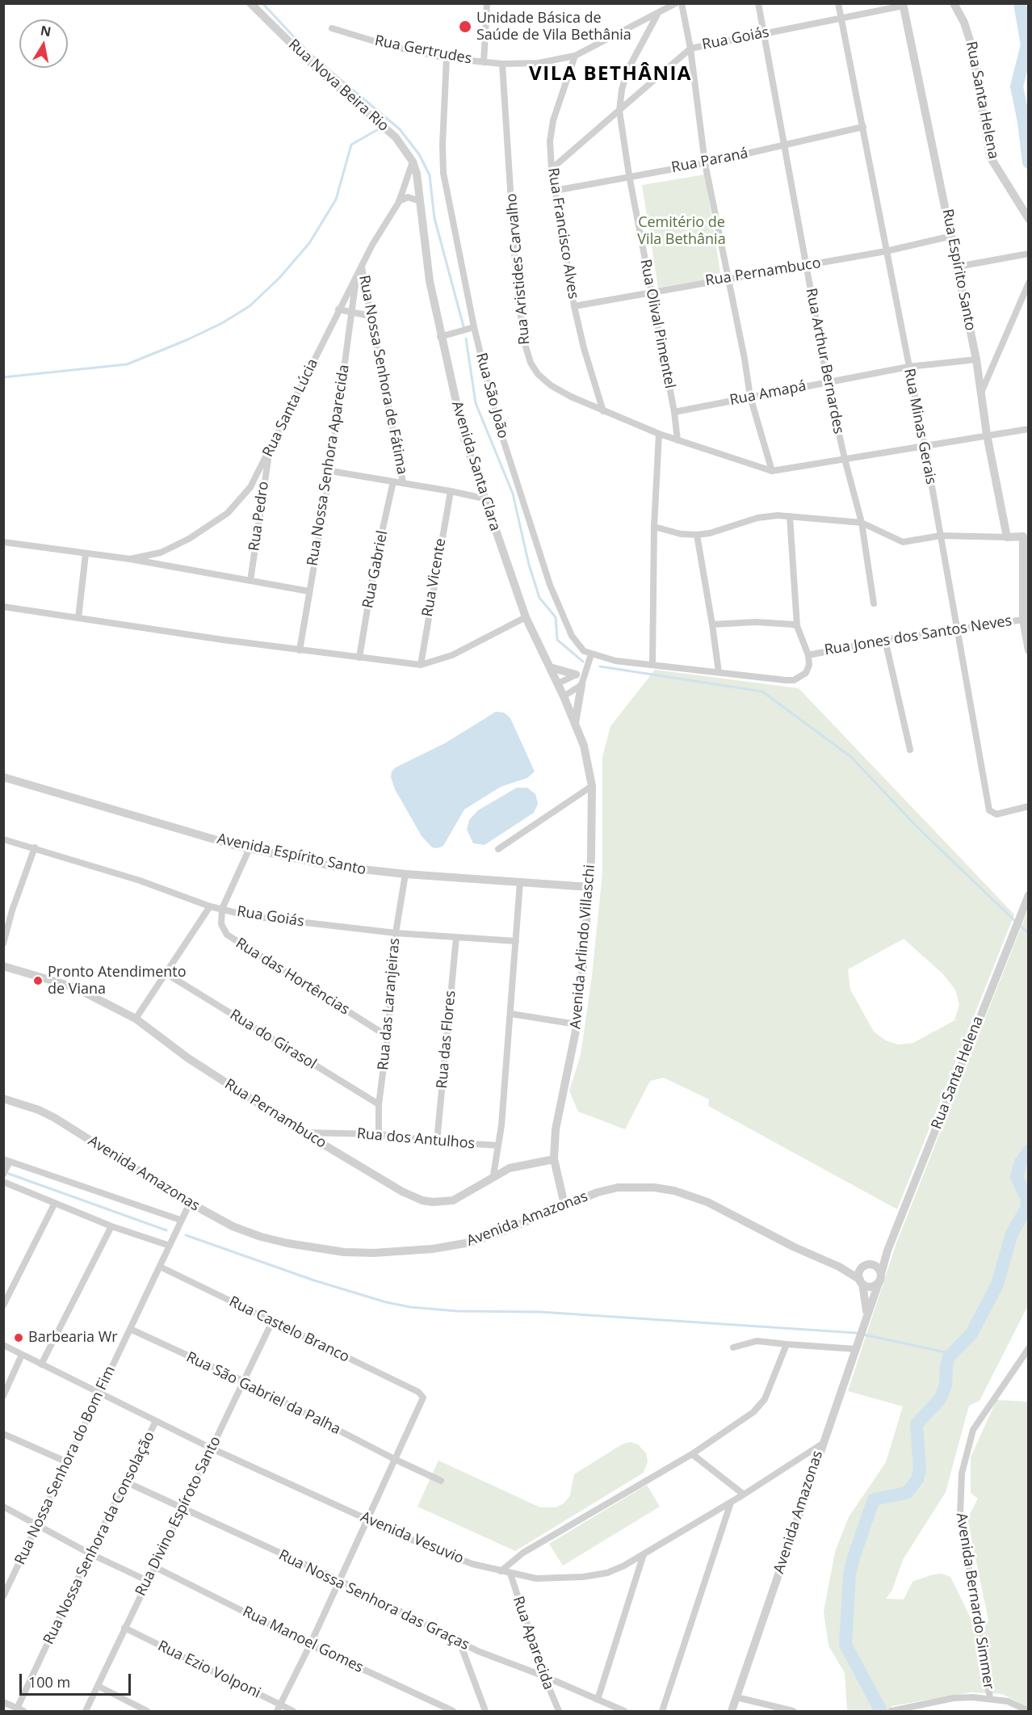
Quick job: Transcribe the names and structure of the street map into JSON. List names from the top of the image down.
{
  "streets": {
    "street": [
      "Rua Goiás",
      "Rua Gertrudes",
      "Rua Nova Beira Rio",
      "Rua Santa Helena",
      "Rua Paraná",
      "Rua Francisco Alves",
      "Rua Aristides Carvalho",
      "Rua Espírito Santo",
      "Rua Pernambuco",
      "Rua Olival Pimentel",
      "Rua Arthur Bernardes",
      "Rua Nossa Senhora de Fátima",
      "Rua Amapá",
      "Rua São João",
      "Rua Santa Lúcia",
      "Rua Minas Gerais",
      "Rua Nossa Senhora Aparecida",
      "Avenida Santa Clara",
      "Rua Pedro",
      "Rua Gabriel",
      "Rua Vicente",
      "Rua Jones dos Santos Neves",
      "Avenida Espírito Santo",
      "Avenida Arlindo Villaschi",
      "Rua das Hortências",
      "Rua das Laranjeiras",
      "Rua do Girasol",
      "Rua das Flores",
      "Rua dos Antulhos",
      "Avenida Amazonas",
      "Rua Castelo Branco",
      "Rua São Gabriel da Palha",
      "Rua Nossa Senhora do Bom Fim",
      "Rua Divino Espíroto Santo",
      "Rua Nossa Senhora da Consolação",
      "Avenida Vesuvio",
      "Rua Nossa Senhora das Graças",
      "Avenida Bernardo Simmer",
      "Rua Manoel Gomes",
      "Rua Aparecida",
      "Rua Ezio Volponi"
    ]
  },
  "crossings": [
    ["Rua Goiás", "Rua Francisco Alves"],
    ["Rua Goiás", "Rua Espírito Santo"],
    ["Rua Goiás", "Rua Olival Pimentel"],
    ["Rua Goiás", "Rua Arthur Bernardes"],
    ["Rua Goiás", "Rua Minas Gerais"],
    ["Rua Goiás", "Rua das Hortências"],
    ["Rua Goiás", "Rua das Laranjeiras"],
    ["Rua Goiás", "Rua das Flores"],
    ["Rua Gertrudes", "Rua Francisco Alves"],
    ["Rua Gertrudes", "Rua Aristides Carvalho"],
    ["Rua Gertrudes", "Rua Olival Pimentel"],
    ["Rua Gertrudes", "Rua São João"],
    ["Rua Nova Beira Rio", "Rua Santa Lúcia"],
    ["Rua Nova Beira Rio", "Avenida Santa Clara"],
    ["Rua Santa Helena", "Avenida Amazonas"],
    ["Rua Paraná", "Rua Francisco Alves"],
    ["Rua Paraná", "Rua Olival Pimentel"],
    ["Rua Paraná", "Rua Arthur Bernardes"],
    ["Rua Paraná", "Rua Minas Gerais"],
    ["Rua Francisco Alves", "Rua Aristides Carvalho"],
    ["Rua Francisco Alves", "Rua Pernambuco"],
    ["Rua Aristides Carvalho", "Rua Olival Pimentel"],
    ["Rua Espírito Santo", "Rua Pernambuco"],
    ["Rua Espírito Santo", "Rua Amapá"],
    ["Rua Pernambuco", "Rua Olival Pimentel"],
    ["Rua Pernambuco", "Rua Arthur Bernardes"],
    ["Rua Pernambuco", "Rua Minas Gerais"],
    ["Rua Pernambuco", "Avenida Arlindo Villaschi"],
    ["Rua Pernambuco", "Rua dos Antulhos"],
    ["Rua Olival Pimentel", "Rua Amapá"],
    ["Rua Arthur Bernardes", "Rua Amapá"],
    ["Rua Nossa Senhora de Fátima", "Rua Santa Lúcia"],
    ["Rua Amapá", "Rua Minas Gerais"],
    ["Rua São João", "Rua Jones dos Santos Neves"],
    ["Rua Santa Lúcia", "Rua Nossa Senhora Aparecida"],
    ["Rua Santa Lúcia", "Rua Pedro"],
    ["Rua Minas Gerais", "Rua Jones dos Santos Neves"],
    ["Avenida Santa Clara", "Avenida Arlindo Villaschi"],
    ["Avenida Espírito Santo", "Avenida Arlindo Villaschi"],
    ["Avenida Espírito Santo", "Rua das Laranjeiras"],
    ["Avenida Arlindo Villaschi", "Avenida Amazonas"],
    ["Rua das Hortências", "Rua das Laranjeiras"],
    ["Rua das Laranjeiras", "Rua do Girasol"],
    ["Rua das Laranjeiras", "Rua dos Antulhos"],
    ["Rua das Flores", "Rua dos Antulhos"],
    ["Avenida Amazonas", "Rua Nossa Senhora do Bom Fim"],
    ["Avenida Amazonas", "Avenida Vesuvio"],
    ["Rua Castelo Branco", "Rua São Gabriel da Palha"],
    ["Rua Castelo Branco", "Rua Nossa Senhora do Bom Fim"],
    ["Rua Castelo Branco", "Rua Divino Espíroto Santo"],
    ["Rua São Gabriel da Palha", "Rua Nossa Senhora do Bom Fim"],
    ["Rua São Gabriel da Palha", "Rua Divino Espíroto Santo"],
    ["Rua Nossa Senhora do Bom Fim", "Avenida Vesuvio"],
    ["Rua Divino Espíroto Santo", "Avenida Vesuvio"],
    ["Rua Divino Espíroto Santo", "Rua Nossa Senhora das Graças"],
    ["Rua Divino Espíroto Santo", "Rua Manoel Gomes"],
    ["Rua Divino Espíroto Santo", "Rua Ezio Volponi"],
    ["Rua Nossa Senhora da Consolação", "Avenida Vesuvio"],
    ["Rua Nossa Senhora da Consolação", "Rua Nossa Senhora das Graças"],
    ["Avenida Vesuvio", "Rua Aparecida"],
    ["Rua Nossa Senhora das Graças", "Rua Aparecida"]
  ],
  "districts": ["VILA BETHÂNIA"],
  "parks": ["Cemitério de Vila Bethânia"],
  "places": ["Unidade Básica de Saúde de Vila Bethânia", "Pronto Atendimento de Viana", "Barbearia Wr"],
  "scale_bar": "100 m",
  "north": "top"
}
